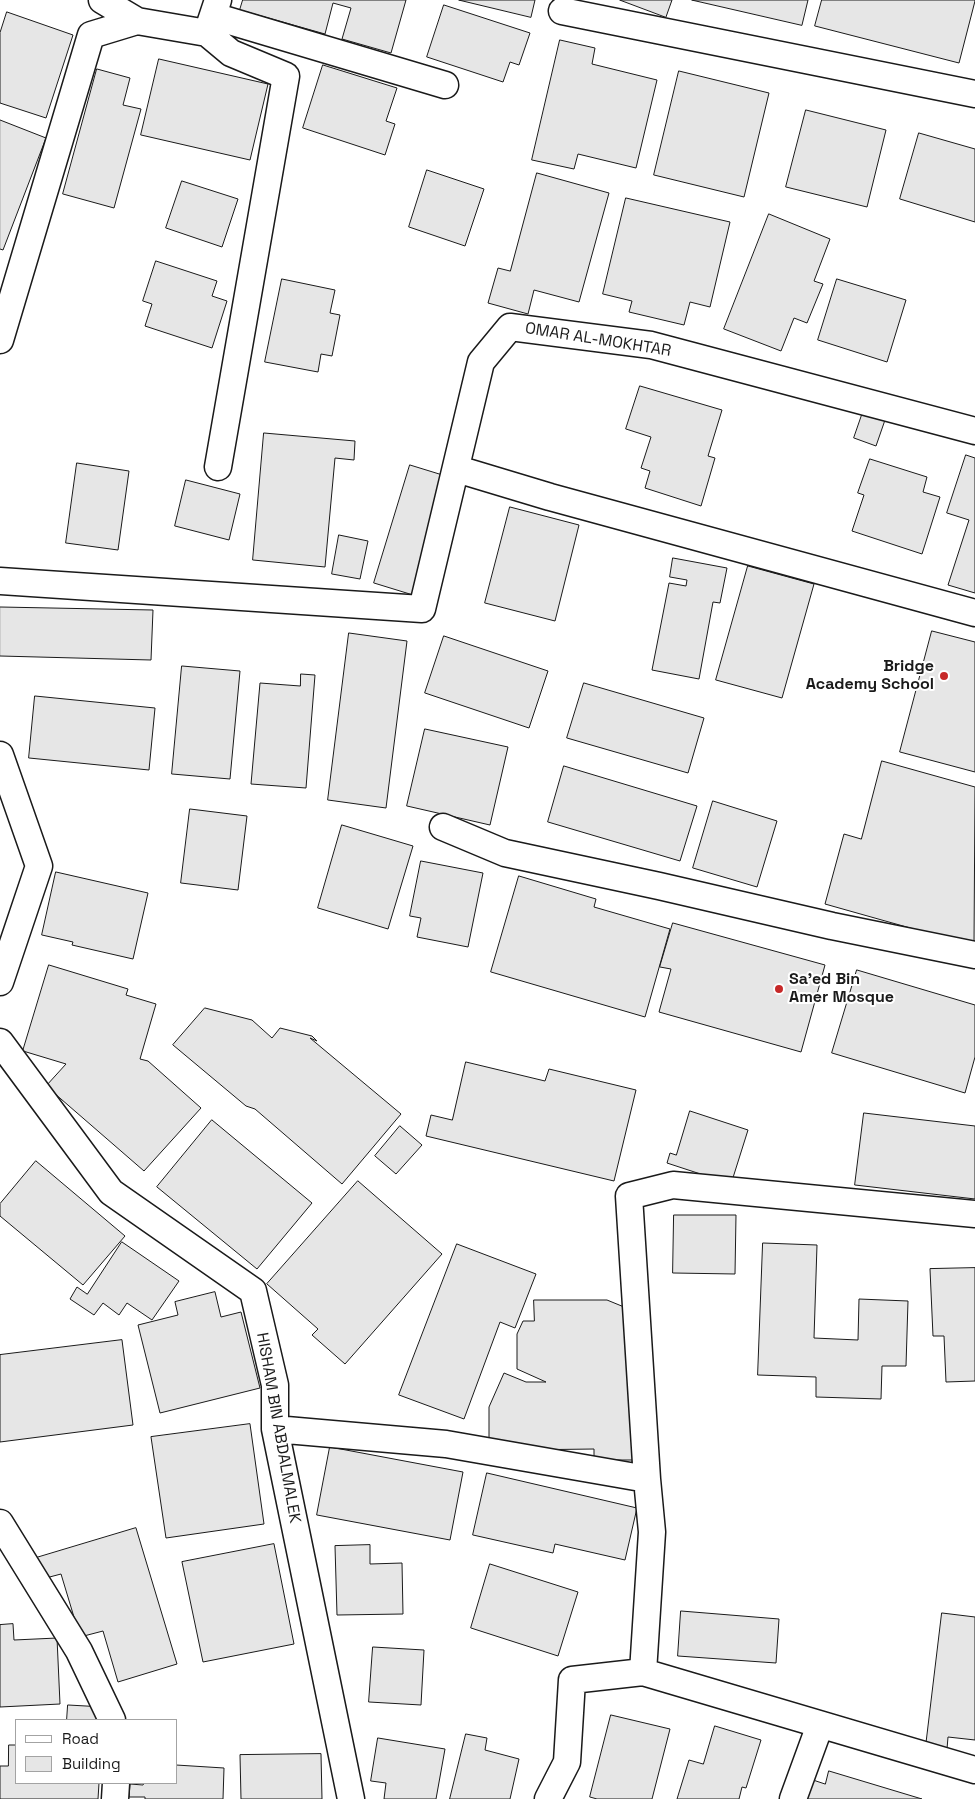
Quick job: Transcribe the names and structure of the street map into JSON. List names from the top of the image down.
{
  "streets": {
    "street": ["OMAR AL-MOKHTAR", "HISHAM BIN ABDALMALEK"]
  },
  "places": ["Bridge Academy School", "Sa'ed Bin Amer Mosque"],
  "legend": ["Road", "Building"]
}
